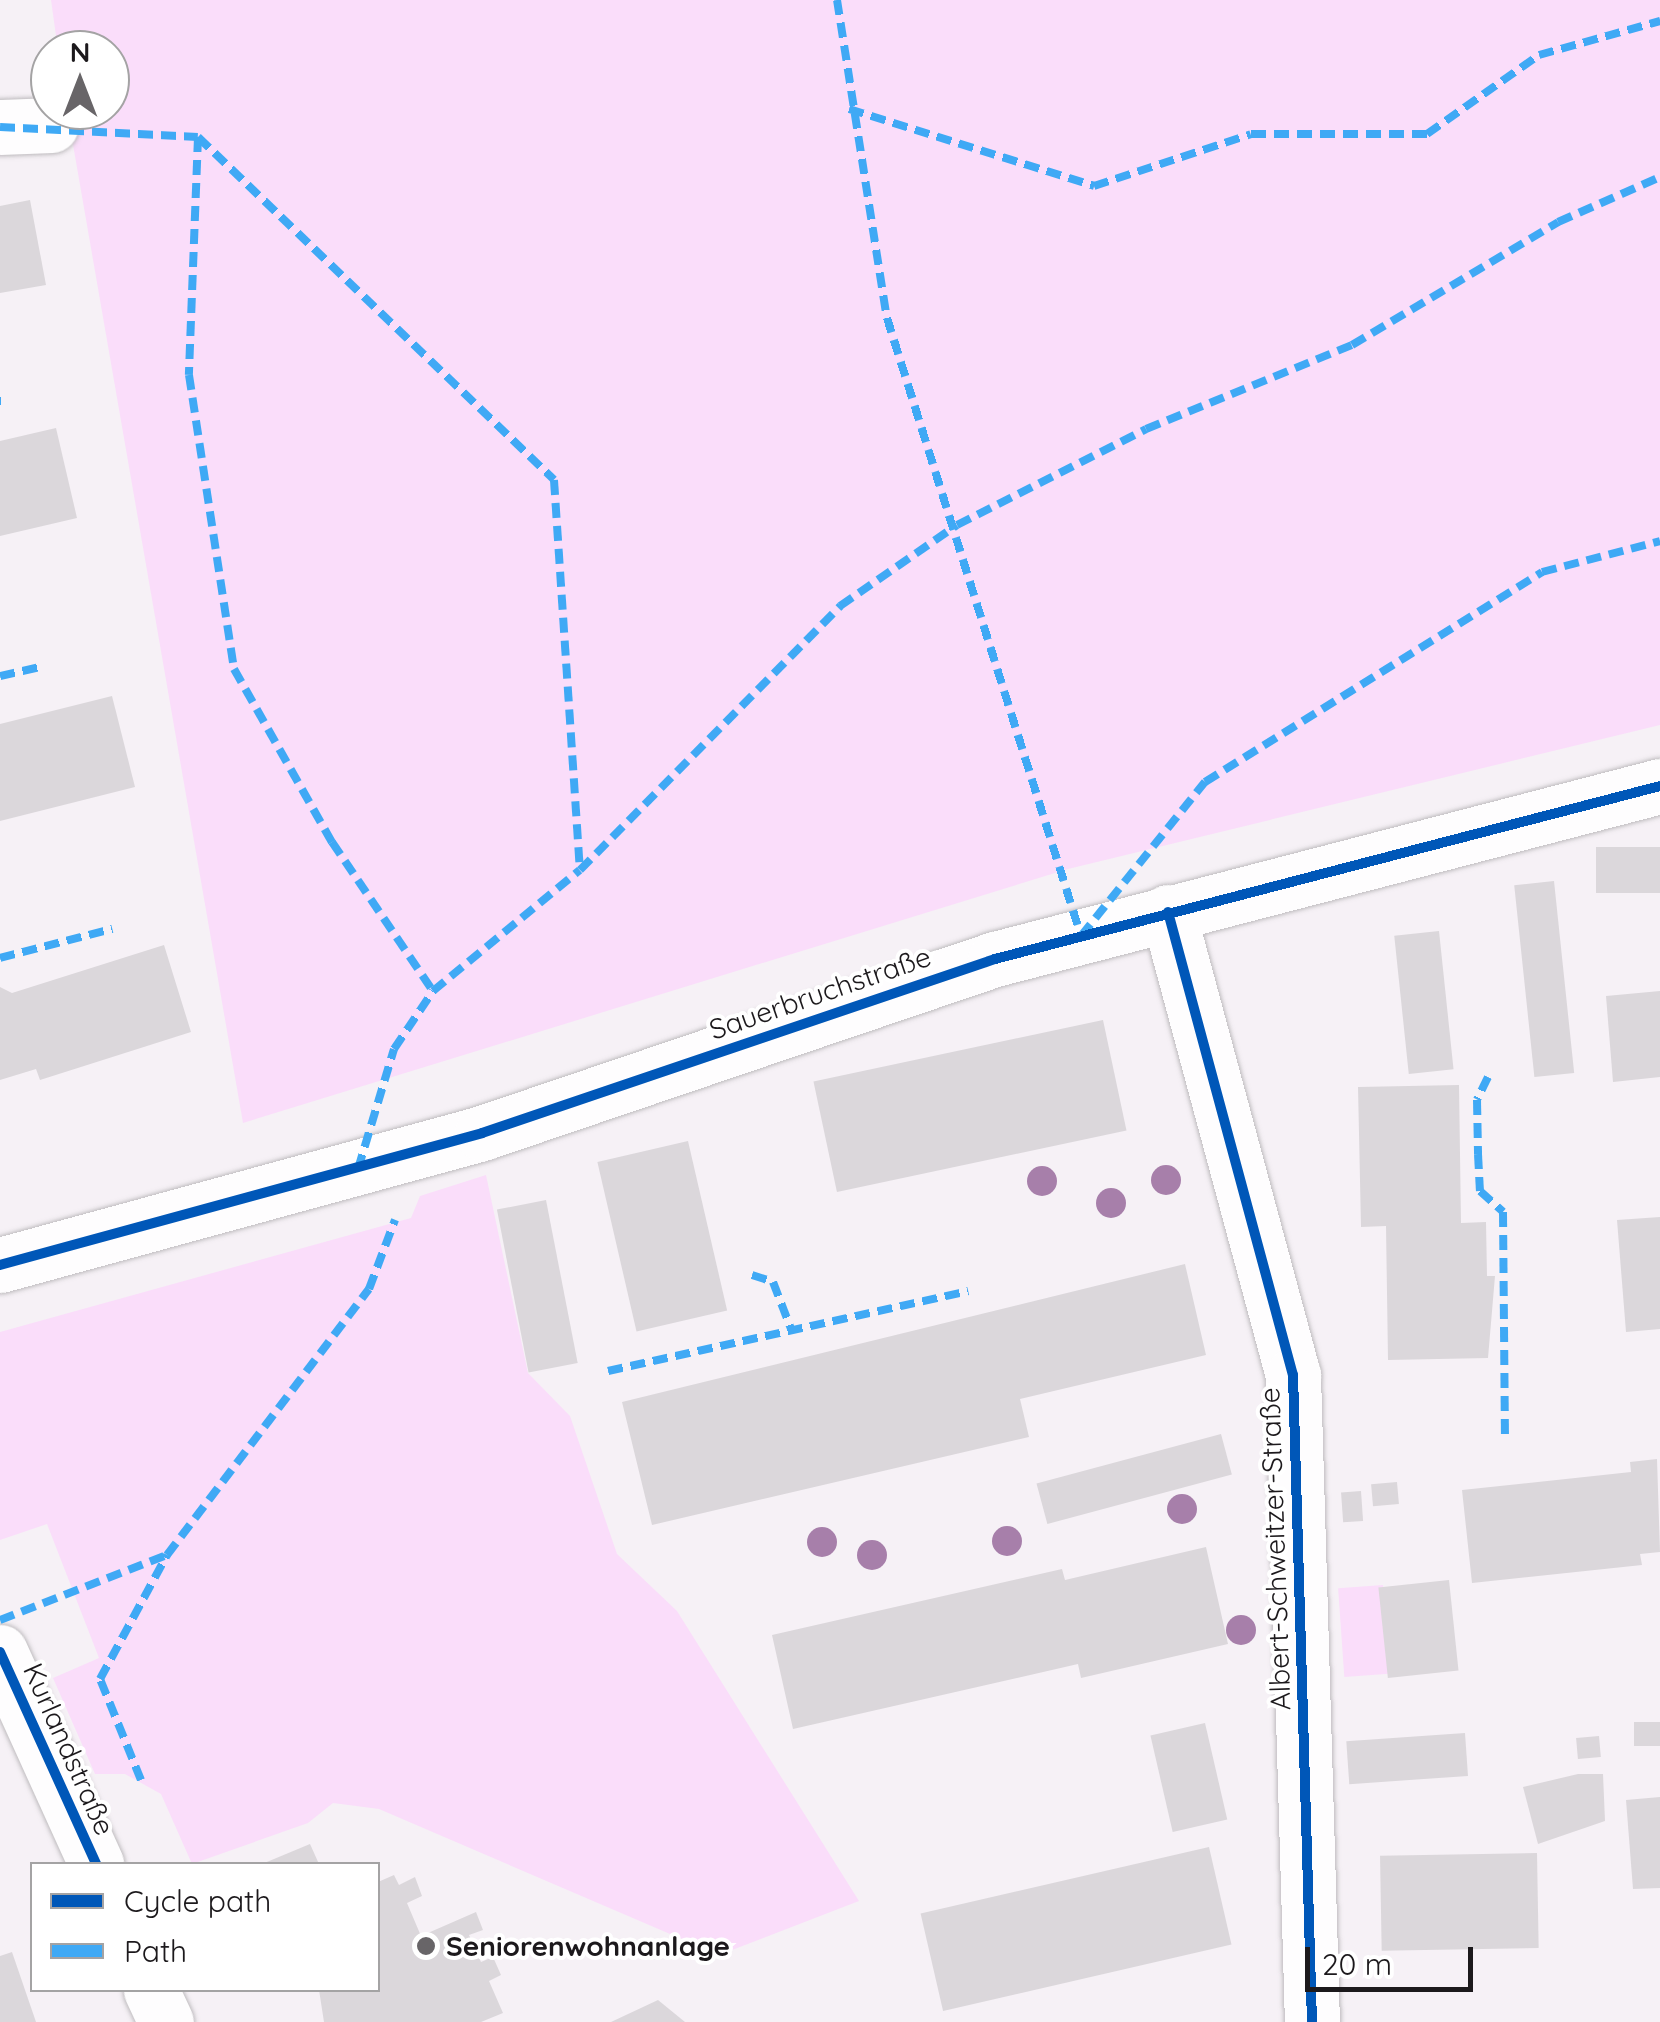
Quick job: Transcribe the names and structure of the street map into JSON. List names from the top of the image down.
{
  "streets": {
    "street": ["Sauerbruchstraße", "Albert-Schweitzer-Straße", "Kurlandstraße"]
  },
  "crossings": [
    ["Sauerbruchstraße", "Albert-Schweitzer-Straße"]
  ],
  "places": ["Seniorenwohnanlage"],
  "legend": ["Cycle path", "Path"],
  "scale_bar": "20 m",
  "north": "top"
}
